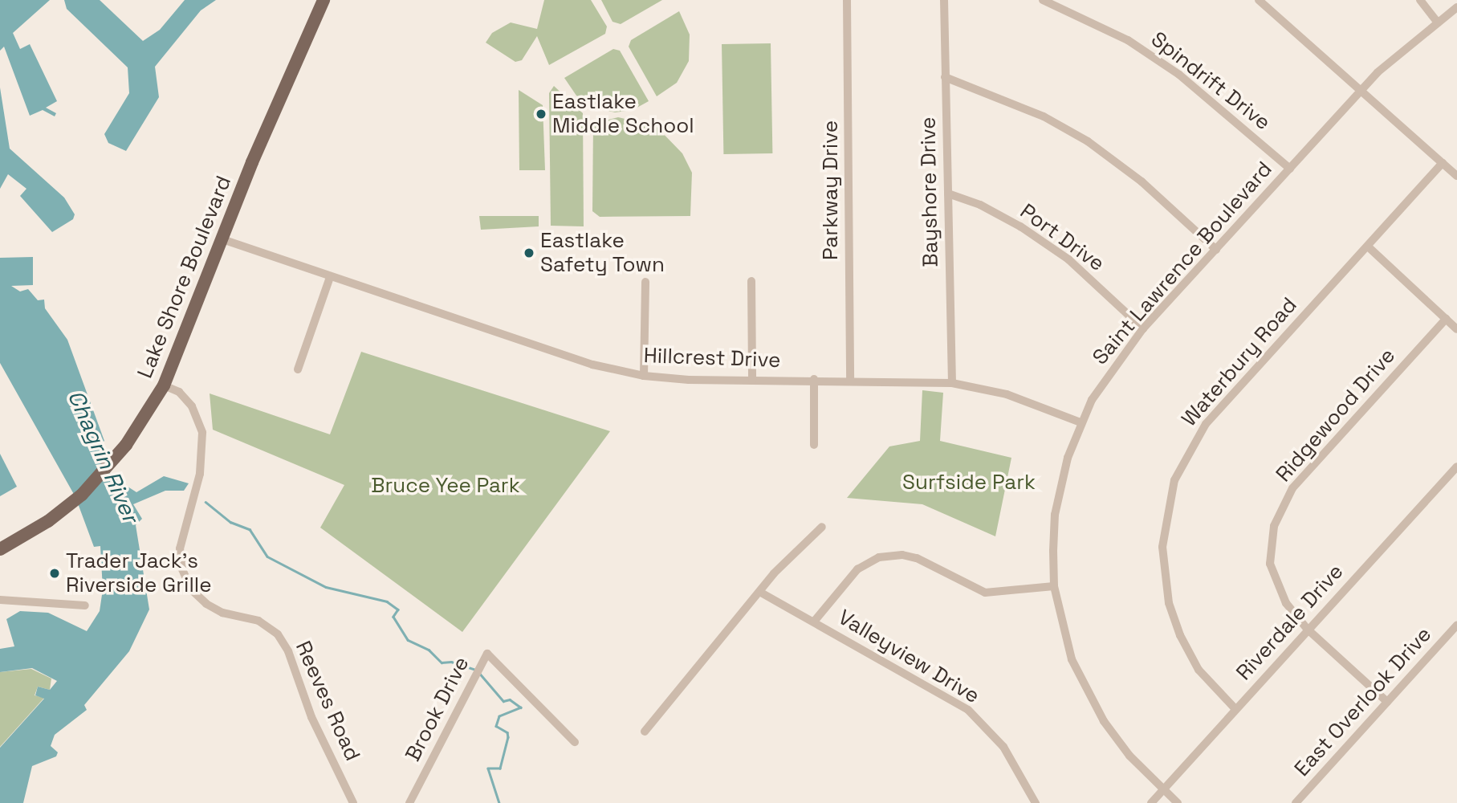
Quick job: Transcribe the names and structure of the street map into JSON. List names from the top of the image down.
{
  "streets": {
    "main road": ["Lake Shore Boulevard"],
    "street": [
      "Spindrift Drive",
      "Parkway Drive",
      "Bayshore Drive",
      "Port Drive",
      "Saint Lawrence Boulevard",
      "Hillcrest Drive",
      "Waterbury Road",
      "Ridgewood Drive",
      "Riverdale Drive",
      "Valleyview Drive",
      "Reeves Road",
      "East Overlook Drive",
      "Brook Drive"
    ]
  },
  "crossings": [
    ["Spindrift Drive", "Saint Lawrence Boulevard"],
    ["Parkway Drive", "Hillcrest Drive"],
    ["Bayshore Drive", "Port Drive"],
    ["Bayshore Drive", "Hillcrest Drive"],
    ["Port Drive", "Saint Lawrence Boulevard"],
    ["Saint Lawrence Boulevard", "Hillcrest Drive"],
    ["Saint Lawrence Boulevard", "Riverdale Drive"],
    ["Lake Shore Boulevard", "Hillcrest Drive"],
    ["Lake Shore Boulevard", "Reeves Road"],
    ["Waterbury Road", "Riverdale Drive"],
    ["Ridgewood Drive", "Riverdale Drive"],
    ["Ridgewood Drive", "East Overlook Drive"]
  ],
  "water": ["Chagrin River"],
  "parks": ["Surfside Park", "Bruce Yee Park"],
  "places": ["Eastlake Middle School", "Eastlake Safety Town", "Trader Jack's Riverside Grille"]
}
